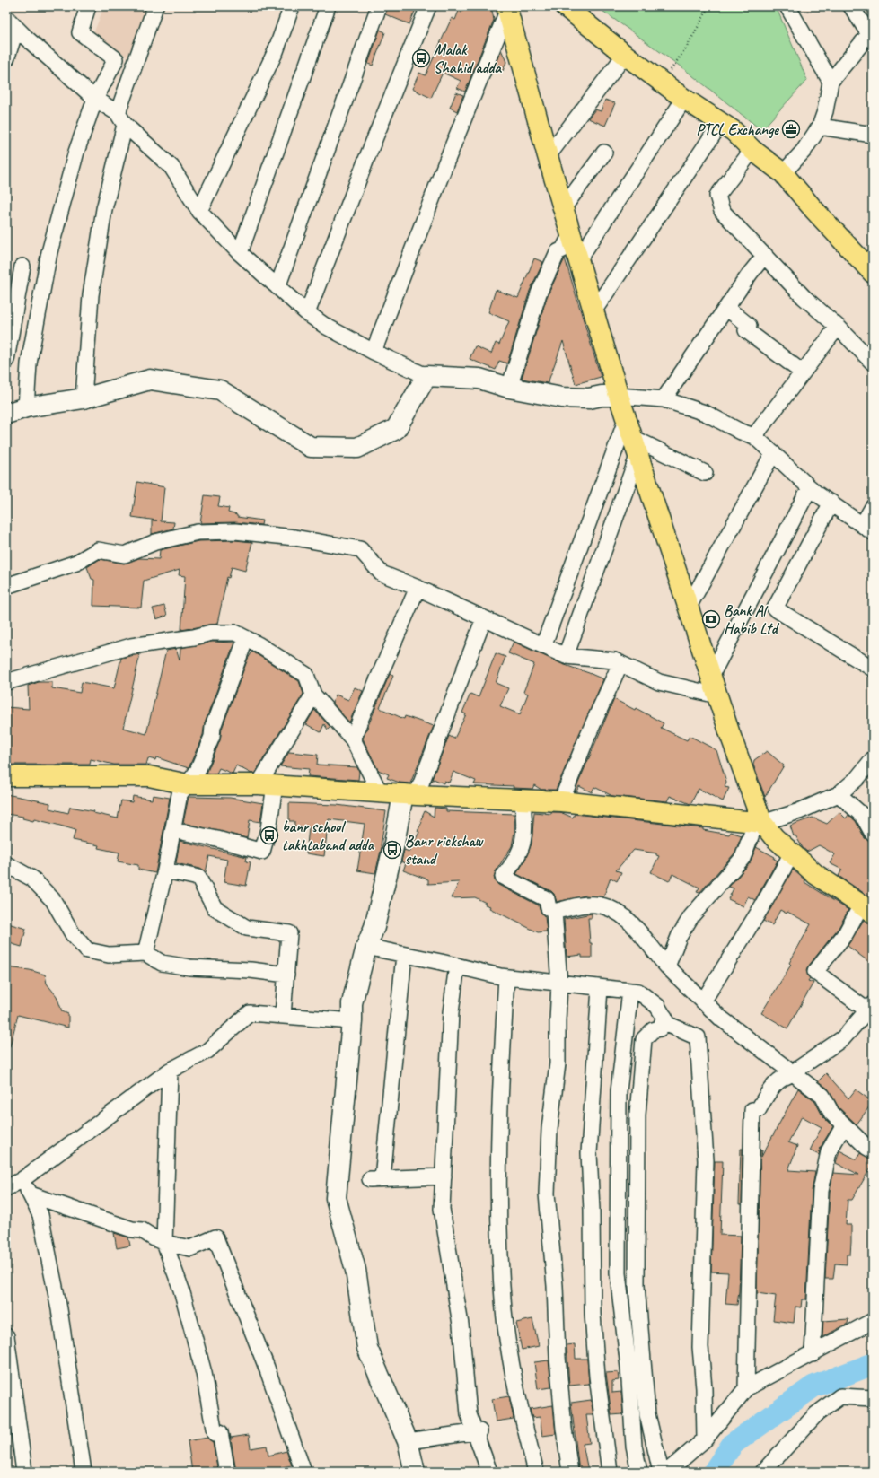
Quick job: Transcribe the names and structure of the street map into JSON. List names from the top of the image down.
{
  "places": {
    "bus stop": ["Malak Shahid adda", "banr school takhtaband adda", "Banr rickshaw stand"],
    "office": ["PTCL Exchange"],
    "bank": ["Bank Al Habib Ltd"]
  }
}
